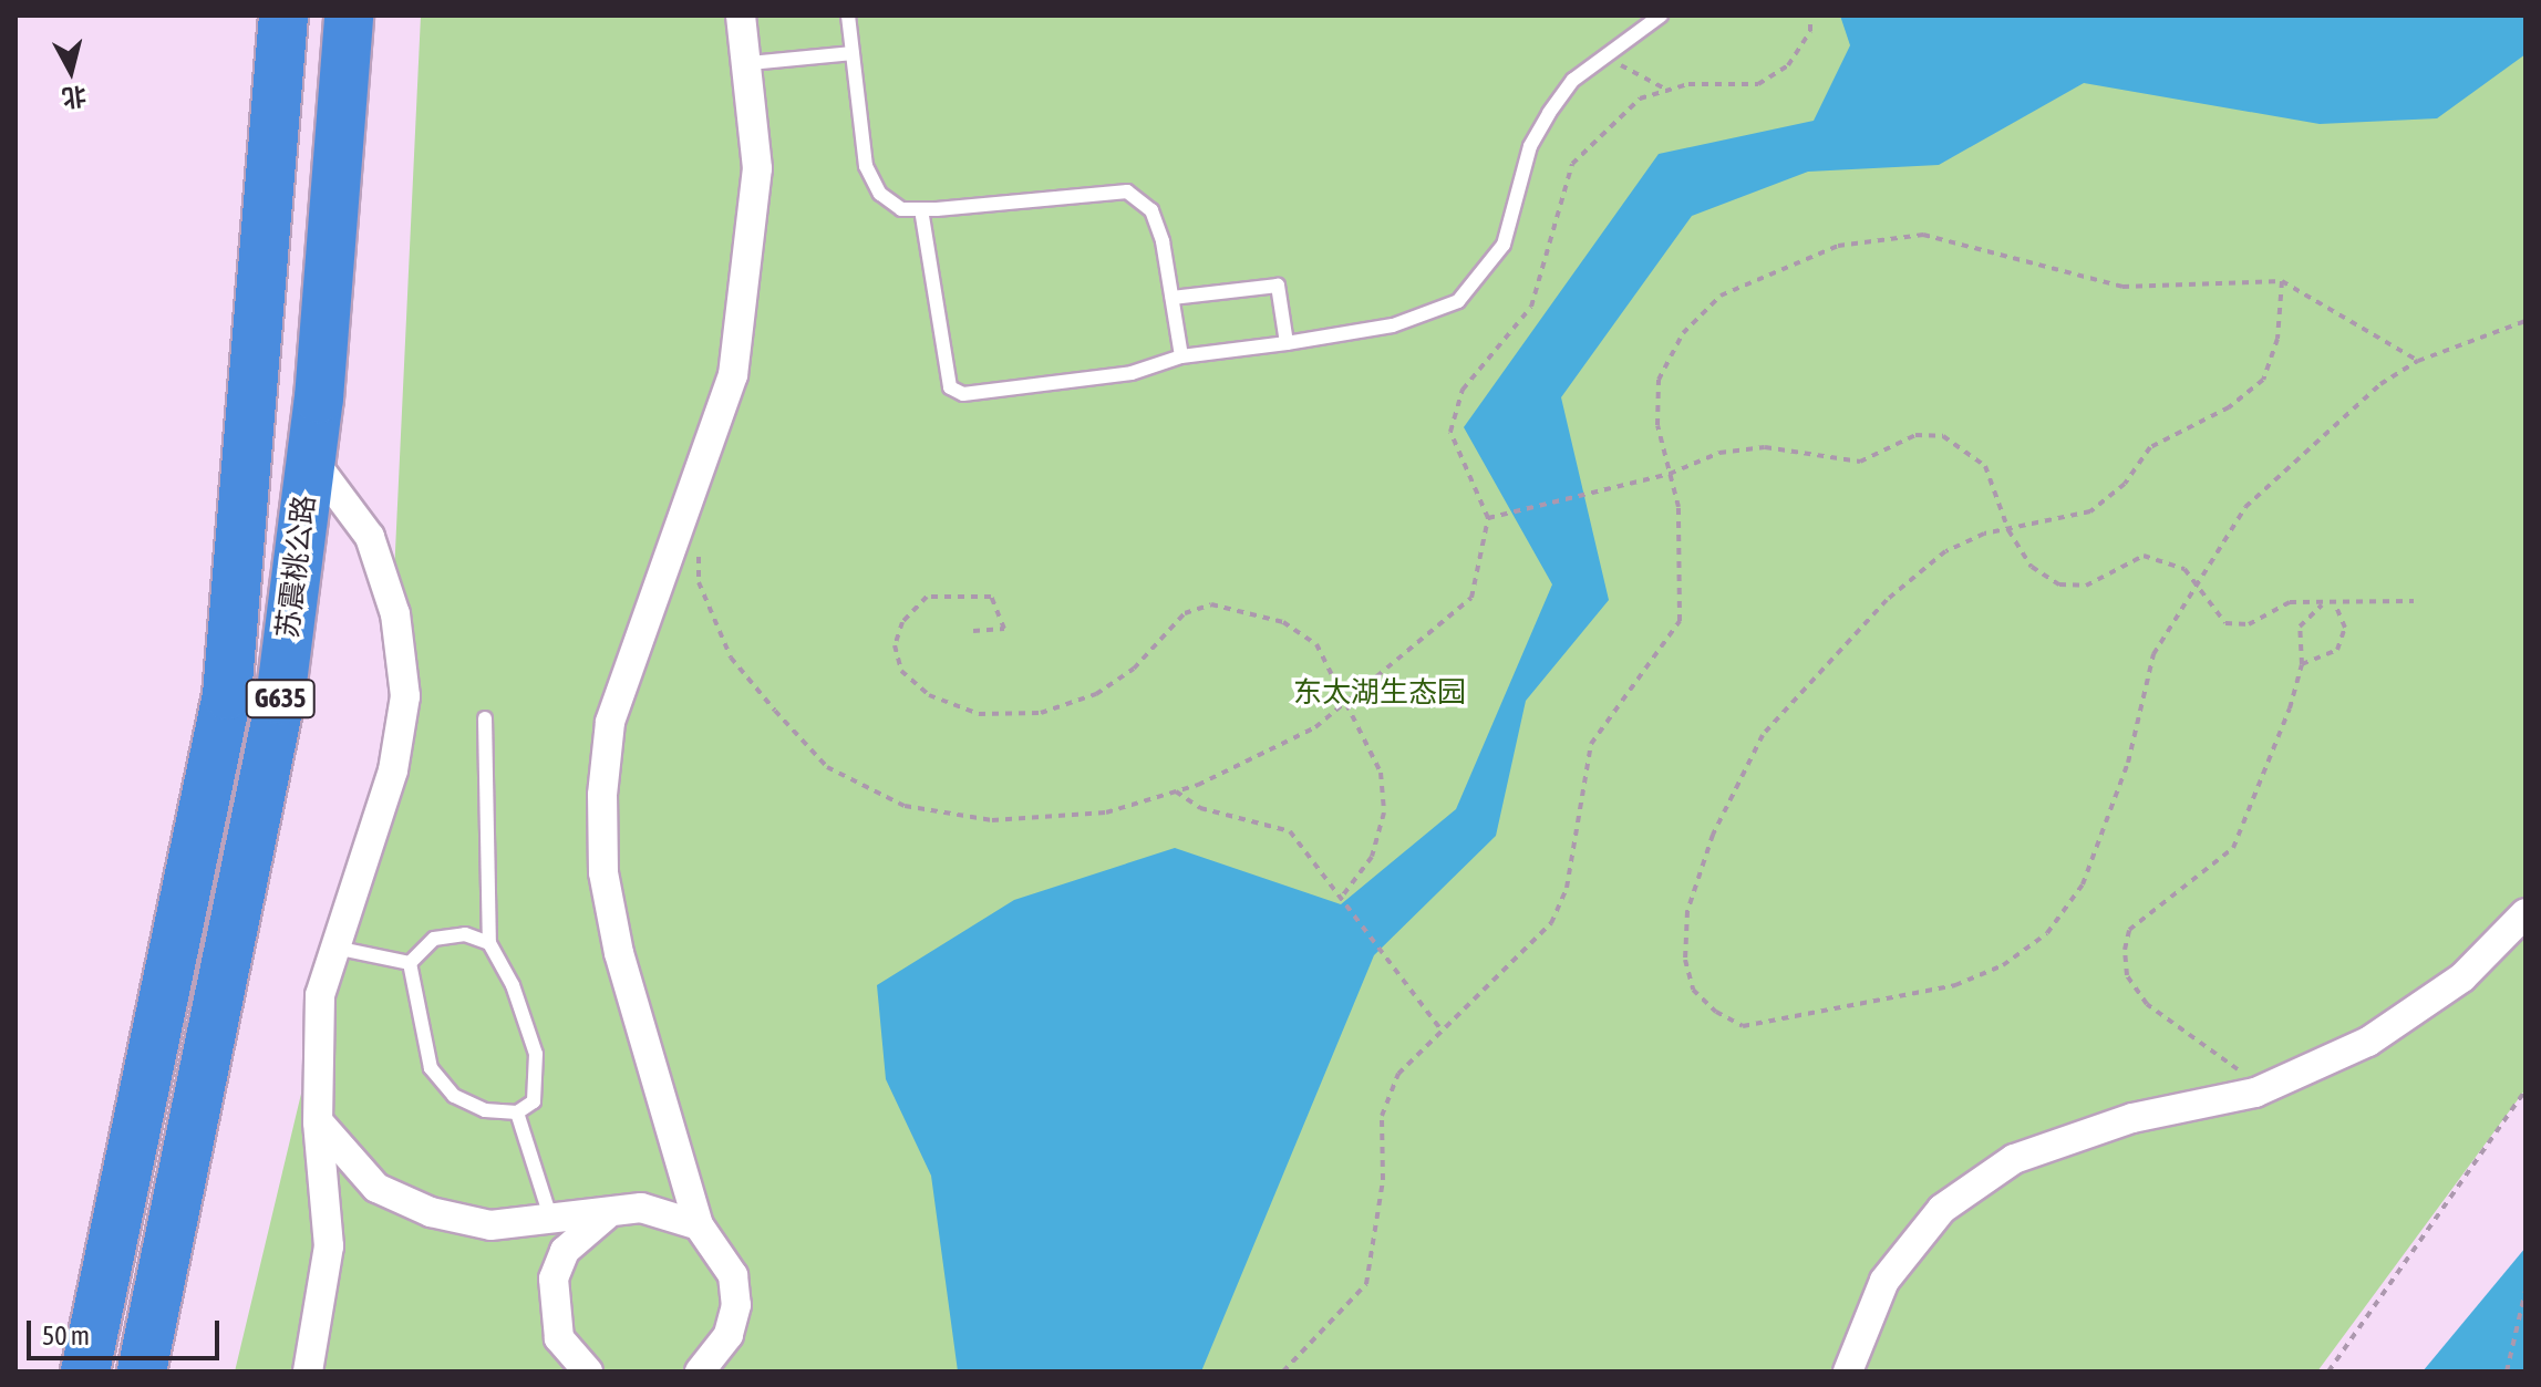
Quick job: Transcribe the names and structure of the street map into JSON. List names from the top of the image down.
{
  "streets": {
    "highway": ["苏震桃公路", "G635"]
  },
  "parks": ["东太湖生态园"],
  "scale_bar": "50 m",
  "north": "bottom"
}
